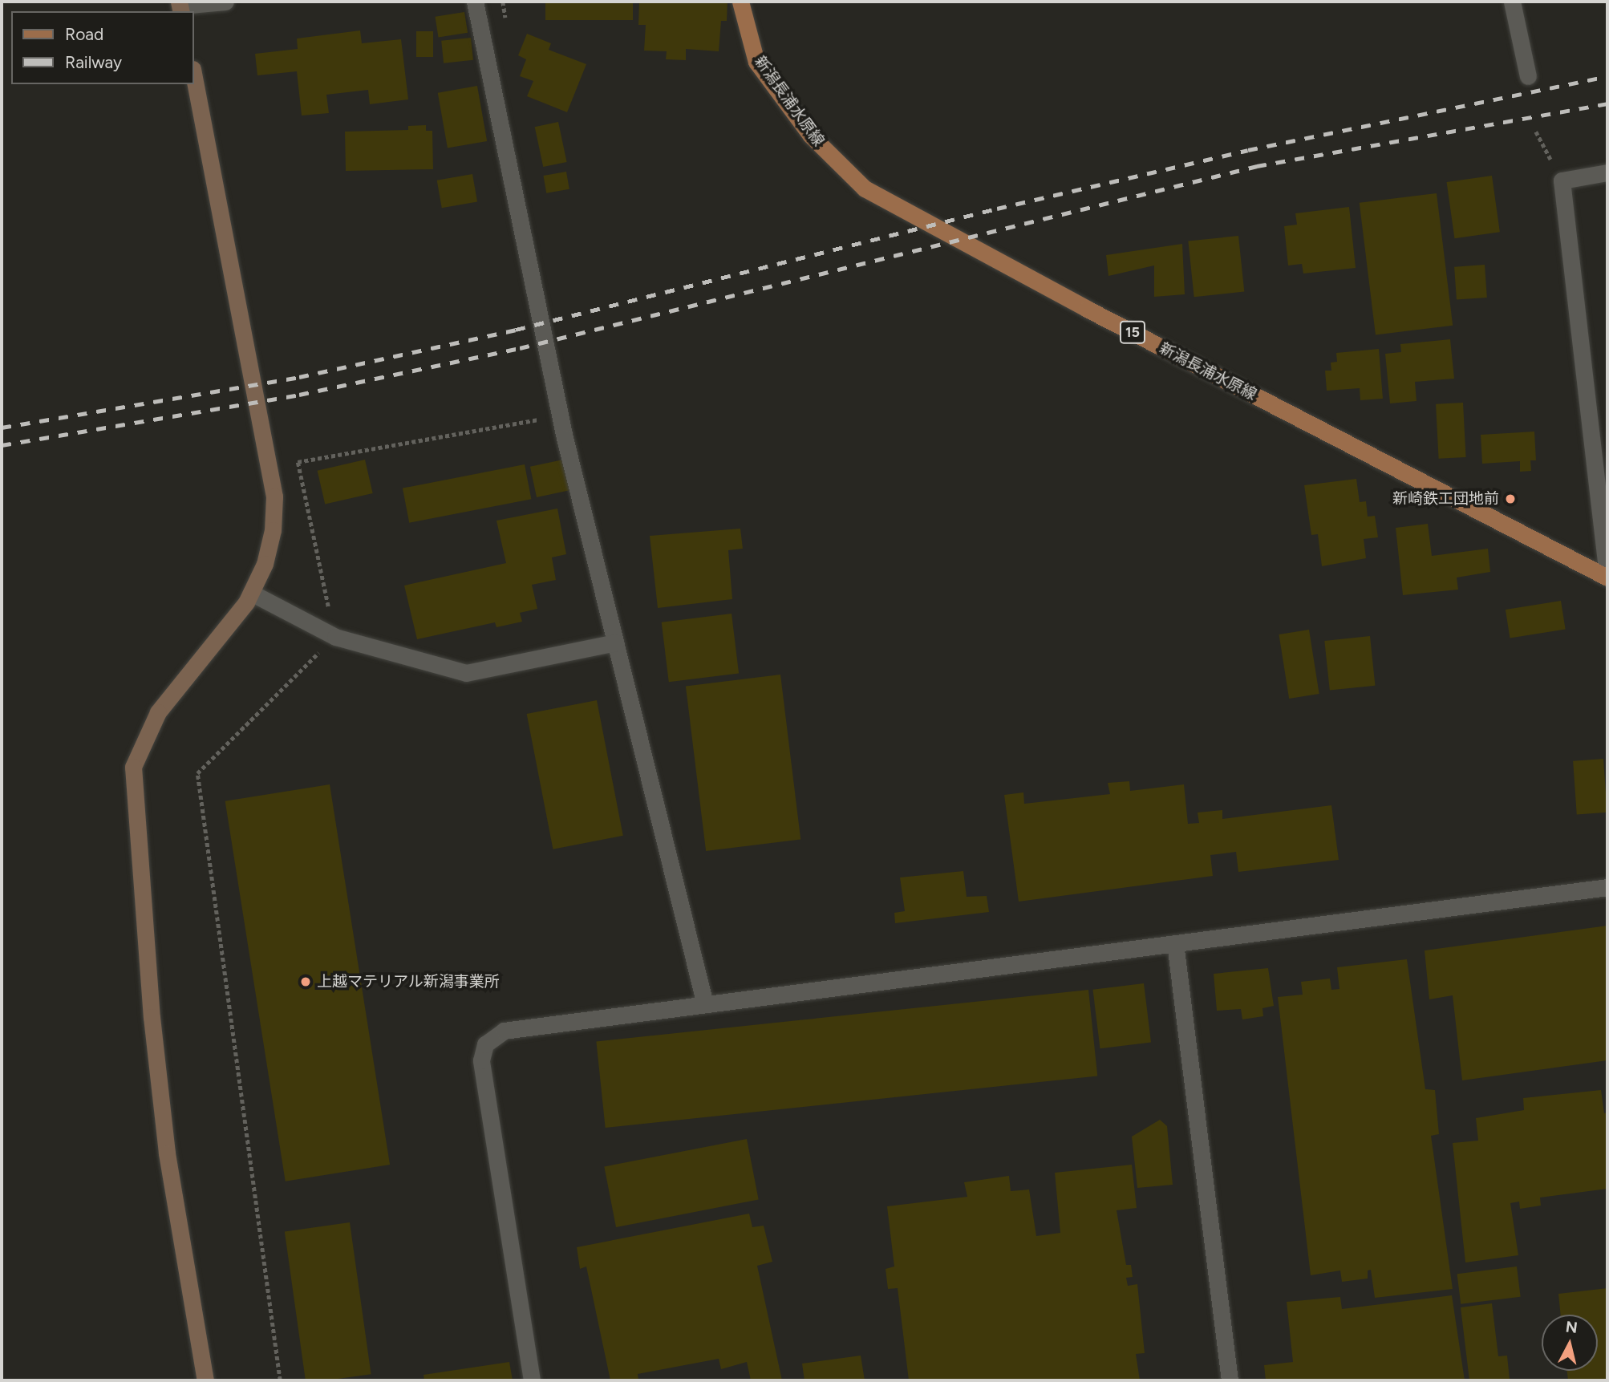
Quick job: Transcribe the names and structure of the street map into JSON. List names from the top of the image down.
{
  "streets": {
    "main road": ["新潟長浦水原線", "15"]
  },
  "places": ["新崎鉄工団地前", "上越マテリアル新潟事業所"],
  "legend": ["Road", "Railway"],
  "north": "top"
}
